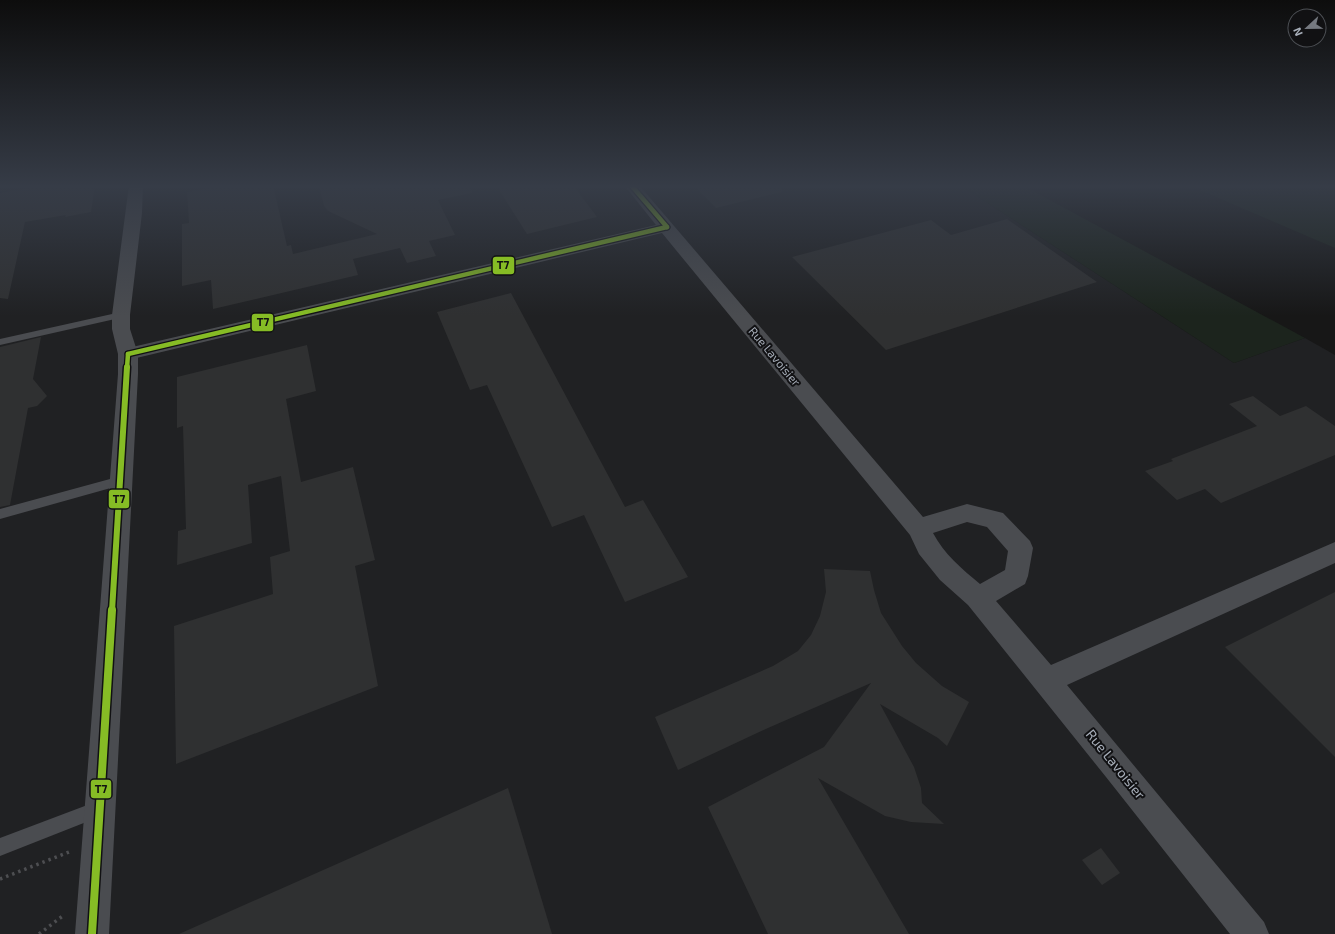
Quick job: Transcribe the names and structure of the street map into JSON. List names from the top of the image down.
{
  "streets": {
    "street": ["Rue Lavoisier"]
  },
  "lines": ["transit line T7"],
  "north": "left"
}
